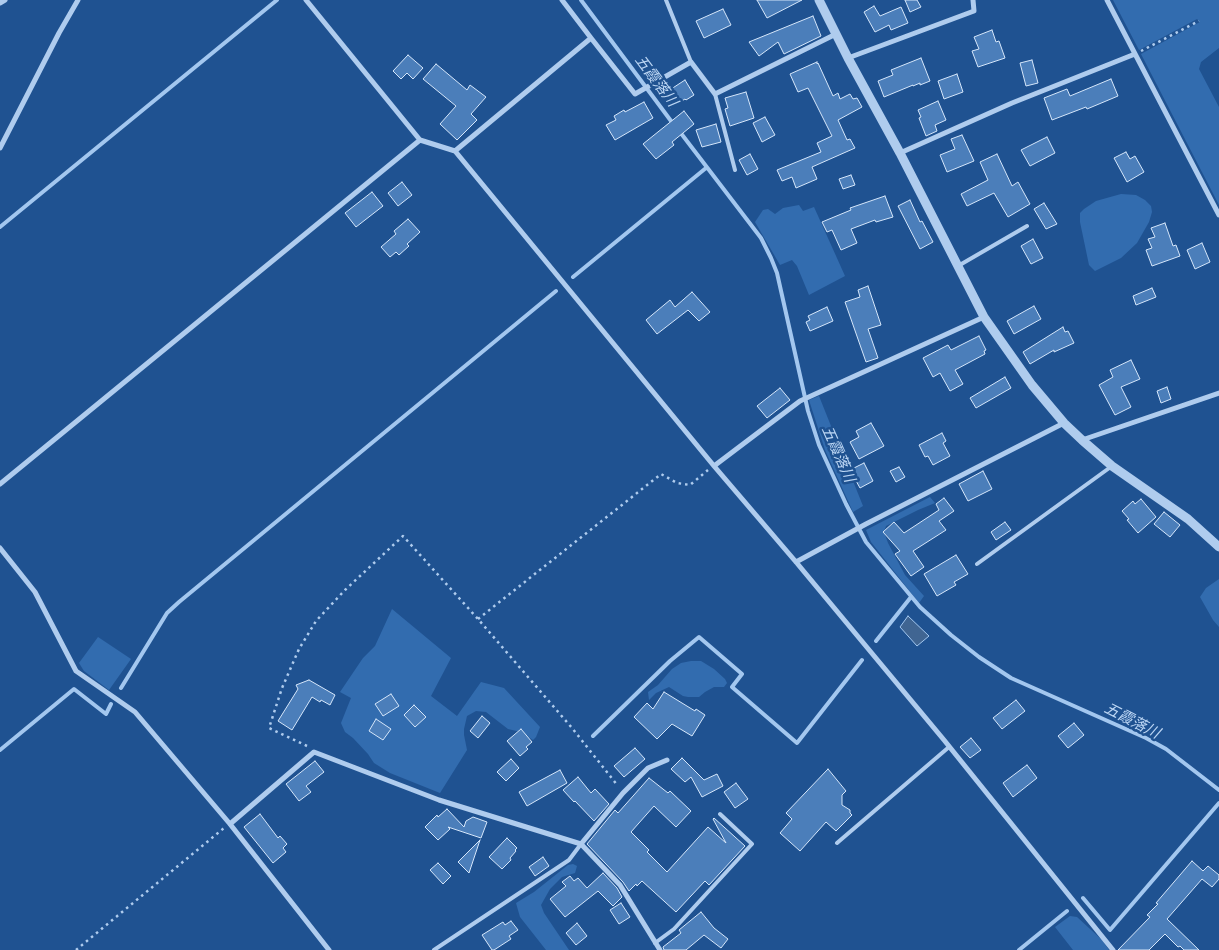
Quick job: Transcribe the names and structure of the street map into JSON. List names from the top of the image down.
{
  "water": ["五霞落川"]
}
